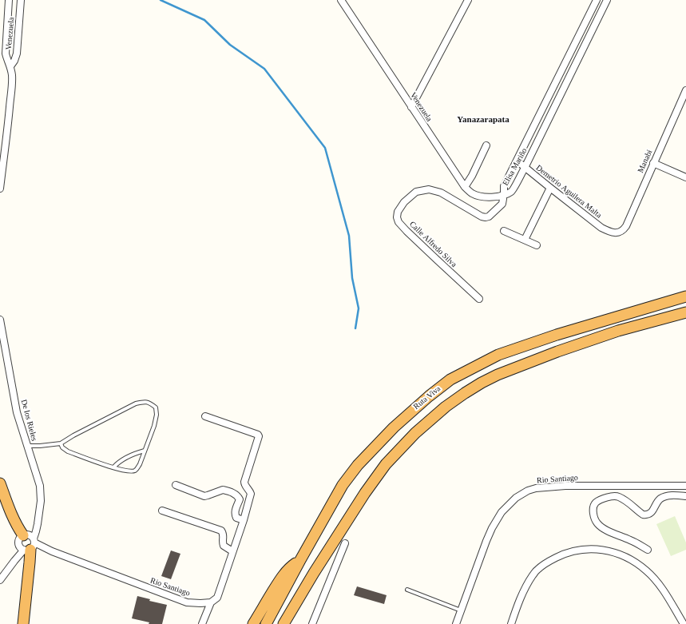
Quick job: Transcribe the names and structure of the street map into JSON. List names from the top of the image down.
{
  "streets": {
    "highway": ["Ruta Viva"],
    "street": [
      "Venezuela",
      "Manabi",
      "Elisa Mariño",
      "Demetrio Aguilera Malta",
      "Calle Alfredo Silva",
      "De los Rieles",
      "Rio Santiago"
    ]
  },
  "crossings": [
    ["Venezuela", "Elisa Mariño"],
    ["Venezuela", "Calle Alfredo Silva"],
    ["Manabi", "Demetrio Aguilera Malta"],
    ["Elisa Mariño", "Demetrio Aguilera Malta"],
    ["Elisa Mariño", "Calle Alfredo Silva"],
    ["De los Rieles", "Rio Santiago"]
  ],
  "districts": ["Yanazarapata"]
}
